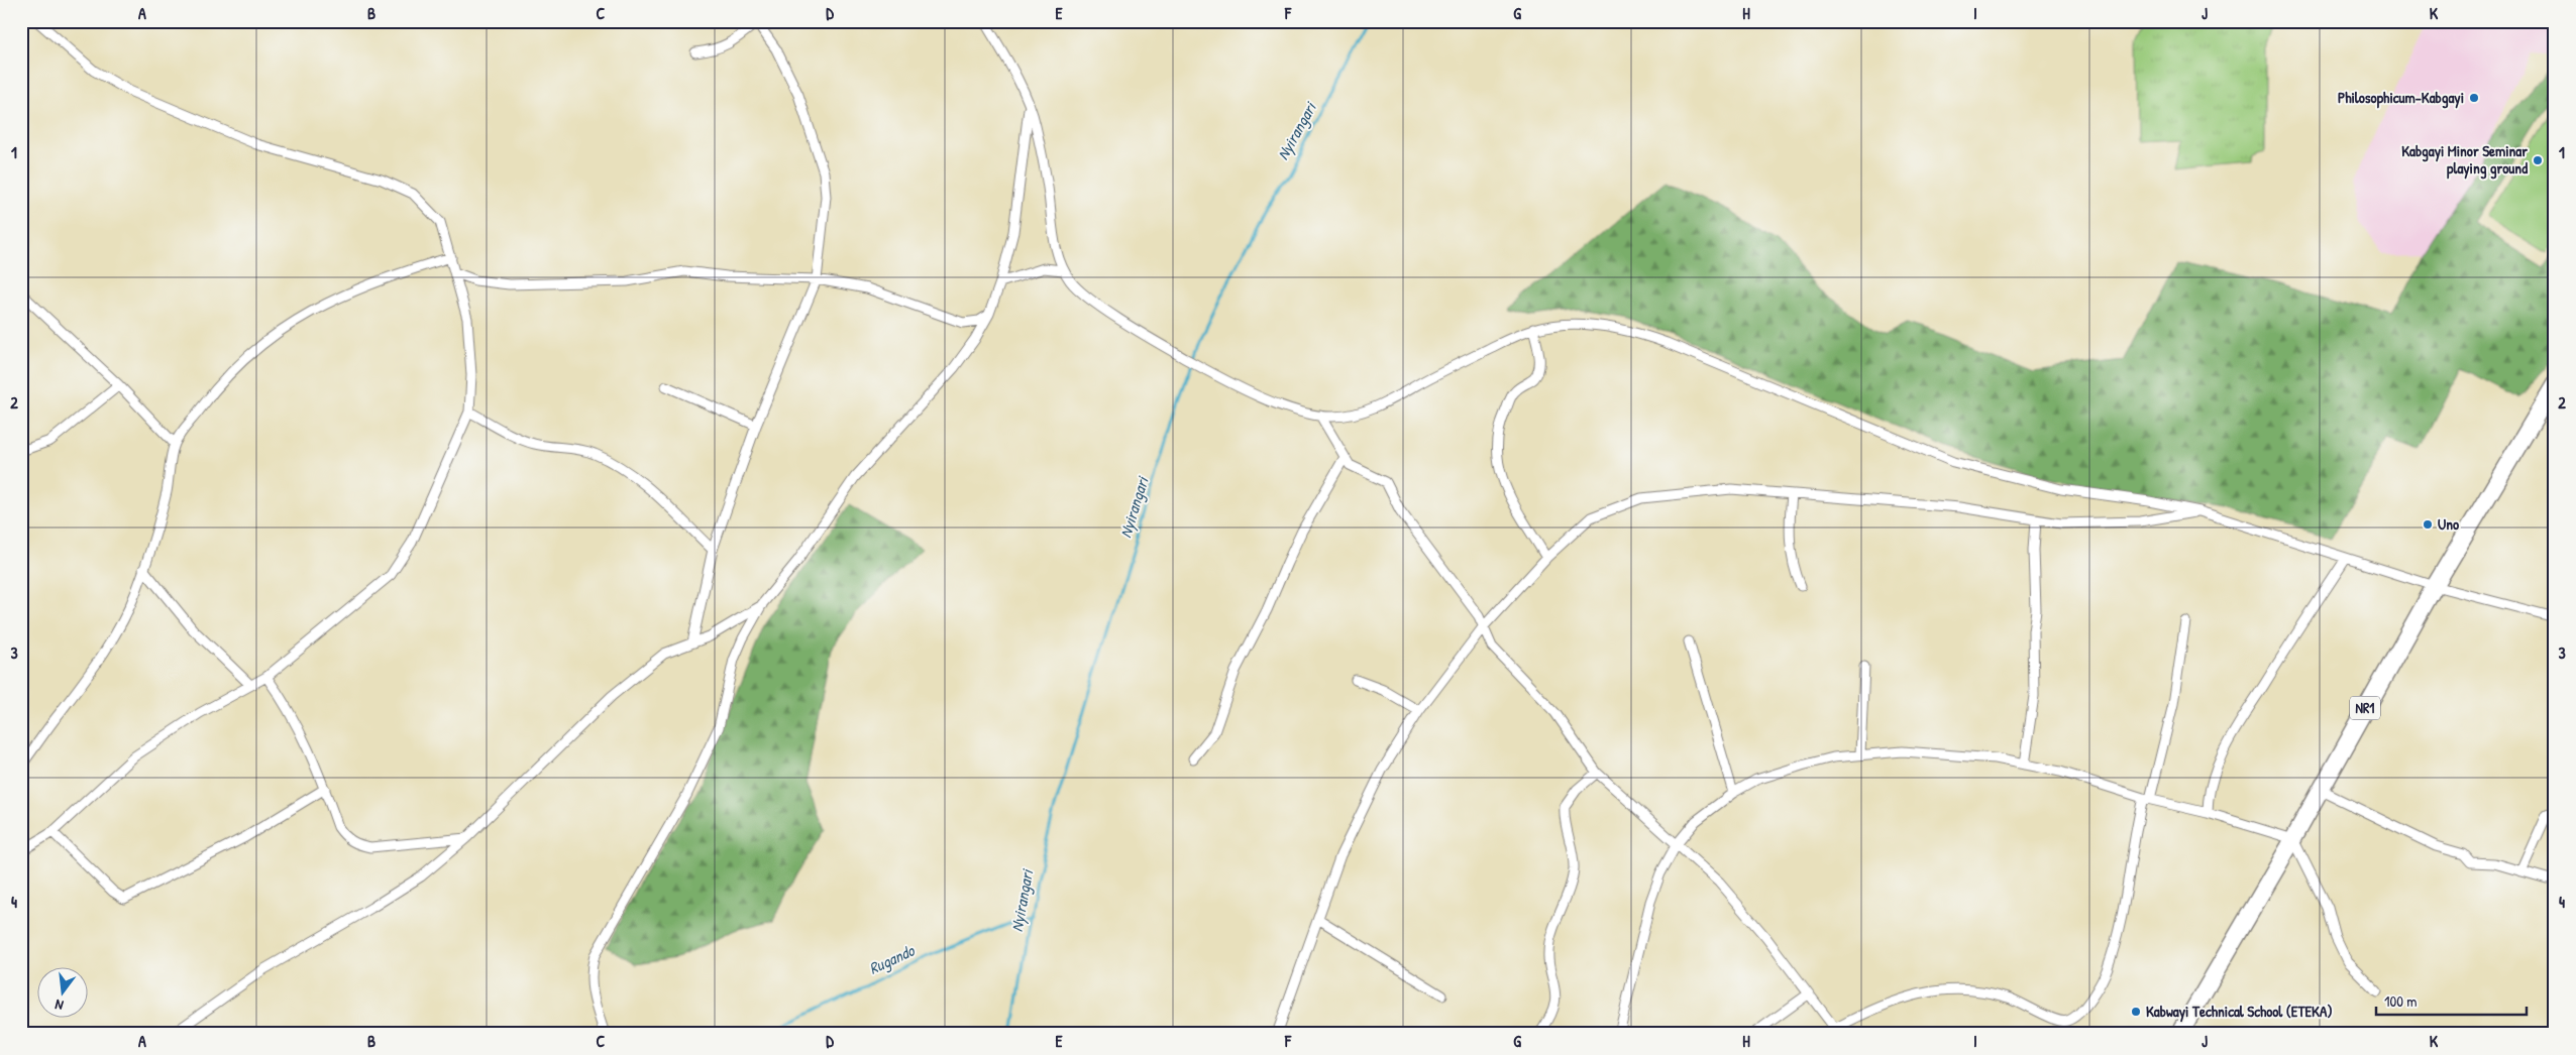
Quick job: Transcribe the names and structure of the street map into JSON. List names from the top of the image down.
{
  "streets": {
    "highway": ["NR1"]
  },
  "water": ["Nyirangari", "Rugando"],
  "places": [
    "Philosophicum-Kabgayi",
    "Kabgayi Minor Seminar playing ground",
    "Uno",
    "Kabwayi Technical School (ETEKA)"
  ],
  "scale_bar": "100 m",
  "north": "bottom",
  "grid": {
    "columns": [
      "A",
      "B",
      "C",
      "D",
      "E",
      "F",
      "G",
      "H",
      "I",
      "J",
      "K"
    ],
    "rows": [
      "1",
      "2",
      "3",
      "4"
    ]
  }
}
